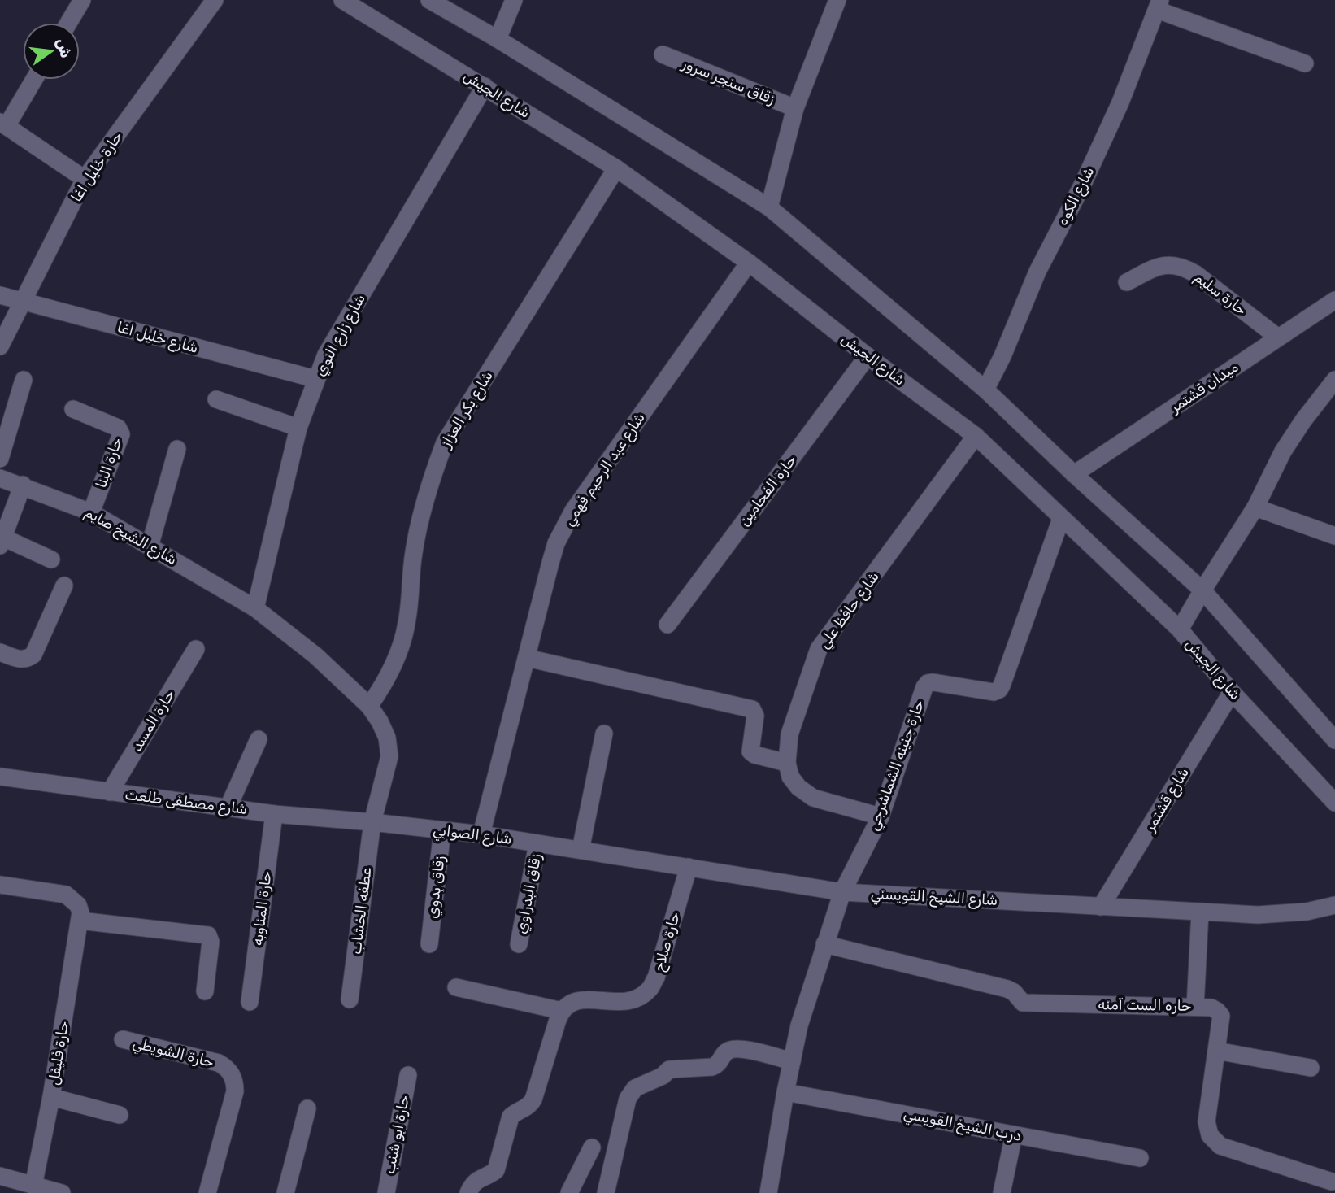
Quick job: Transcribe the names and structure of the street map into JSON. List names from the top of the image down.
{
  "streets": {
    "street": [
      "زقاق سنجر سرور",
      "شارع الجيش",
      "حارة خليل اغا",
      "شارع الكوه",
      "حارة سليم",
      "شارع زارع النوي",
      "شارع خليل اغا",
      "ميدان قشتمر",
      "شارع بكر العزاز",
      "حارة البنا",
      "شارع عبد الرحيم فهمي",
      "حارة الفحامين",
      "شارع الشيخ صايم",
      "شارع حافظ علي",
      "حارة المسد",
      "حارة جنينه الشماشرجي",
      "شارع قشتمر",
      "شارع مصطفى طلعت",
      "شارع الصوابي",
      "زقاق بدوي",
      "زقاق البدراوي",
      "شارع الشيخ القويسني",
      "حارة المناوبه",
      "عطفه الخشاب",
      "حارة صلاح",
      "حاره الست آمنه",
      "حارة الشويطي",
      "حارة فليفل",
      "درب الشيخ القويسي",
      "حارة ابو شنب"
    ]
  },
  "crossings": [
    ["شارع الجيش", "شارع زارع النوي"],
    ["شارع الجيش", "شارع بكر العزاز"],
    ["شارع الجيش", "شارع عبد الرحيم فهمي"],
    ["شارع الجيش", "حارة الفحامين"],
    ["شارع الجيش", "شارع حافظ علي"],
    ["شارع الجيش", "حارة جنينه الشماشرجي"],
    ["شارع الجيش", "شارع قشتمر"],
    ["حارة خليل اغا", "شارع خليل اغا"],
    ["حارة سليم", "ميدان قشتمر"],
    ["شارع زارع النوي", "شارع خليل اغا"],
    ["شارع زارع النوي", "شارع الشيخ صايم"],
    ["حارة البنا", "شارع الشيخ صايم"],
    ["شارع عبد الرحيم فهمي", "شارع الصوابي"],
    ["حارة المسد", "شارع مصطفى طلعت"],
    ["حارة جنينه الشماشرجي", "شارع الصوابي"],
    ["حارة جنينه الشماشرجي", "شارع الشيخ القويسني"],
    ["شارع قشتمر", "شارع الشيخ القويسني"],
    ["شارع مصطفى طلعت", "شارع الصوابي"],
    ["شارع مصطفى طلعت", "حارة المناوبه"],
    ["شارع مصطفى طلعت", "عطفه الخشاب"],
    ["شارع الصوابي", "زقاق بدوي"],
    ["شارع الصوابي", "زقاق البدراوي"],
    ["شارع الصوابي", "شارع الشيخ القويسني"],
    ["شارع الصوابي", "عطفه الخشاب"],
    ["شارع الصوابي", "حارة صلاح"]
  ],
  "north": "right"
}
